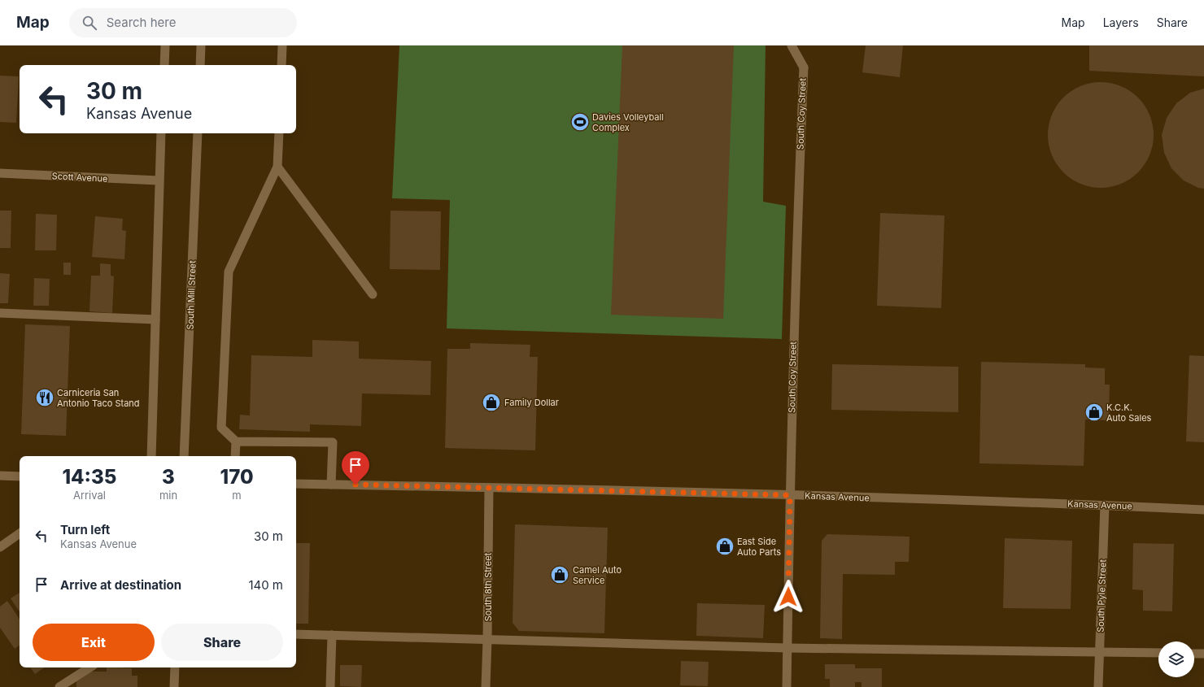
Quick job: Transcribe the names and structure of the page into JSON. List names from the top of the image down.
{
  "streets": {
    "street": [
      "South Coy Street",
      "Scott Avenue",
      "South Mill Street",
      "Kansas Avenue",
      "South 8th Street",
      "South Pyle Street"
    ]
  },
  "crossings": [
    ["South Coy Street", "Kansas Avenue"],
    ["Kansas Avenue", "South 8th Street"],
    ["Kansas Avenue", "South Pyle Street"]
  ],
  "places": {
    "sports": ["Davies Volleyball Complex"],
    "restaurant": ["Carniceria San Antonio Taco Stand"],
    "shop": [
      "Family Dollar",
      "K.C.K. Auto Sales",
      "East Side Auto Parts",
      "Camel Auto Service"
    ]
  },
  "page": {
    "header": "Map",
    "search": "Search here",
    "nav": ["Map", "Layers", "Share"],
    "turn": ["30 m", "Kansas Avenue"],
    "eta": [
      "14:35",
      "Arrival",
      "3",
      "min",
      "170",
      "m"
    ],
    "list": [
      {
        "name": "Turn left",
        "note": "Kansas Avenue",
        "value": "30 m"
      },
      {
        "name": "Arrive at destination",
        "value": "140 m"
      }
    ],
    "buttons": ["Exit", "Share"]
  }
}
